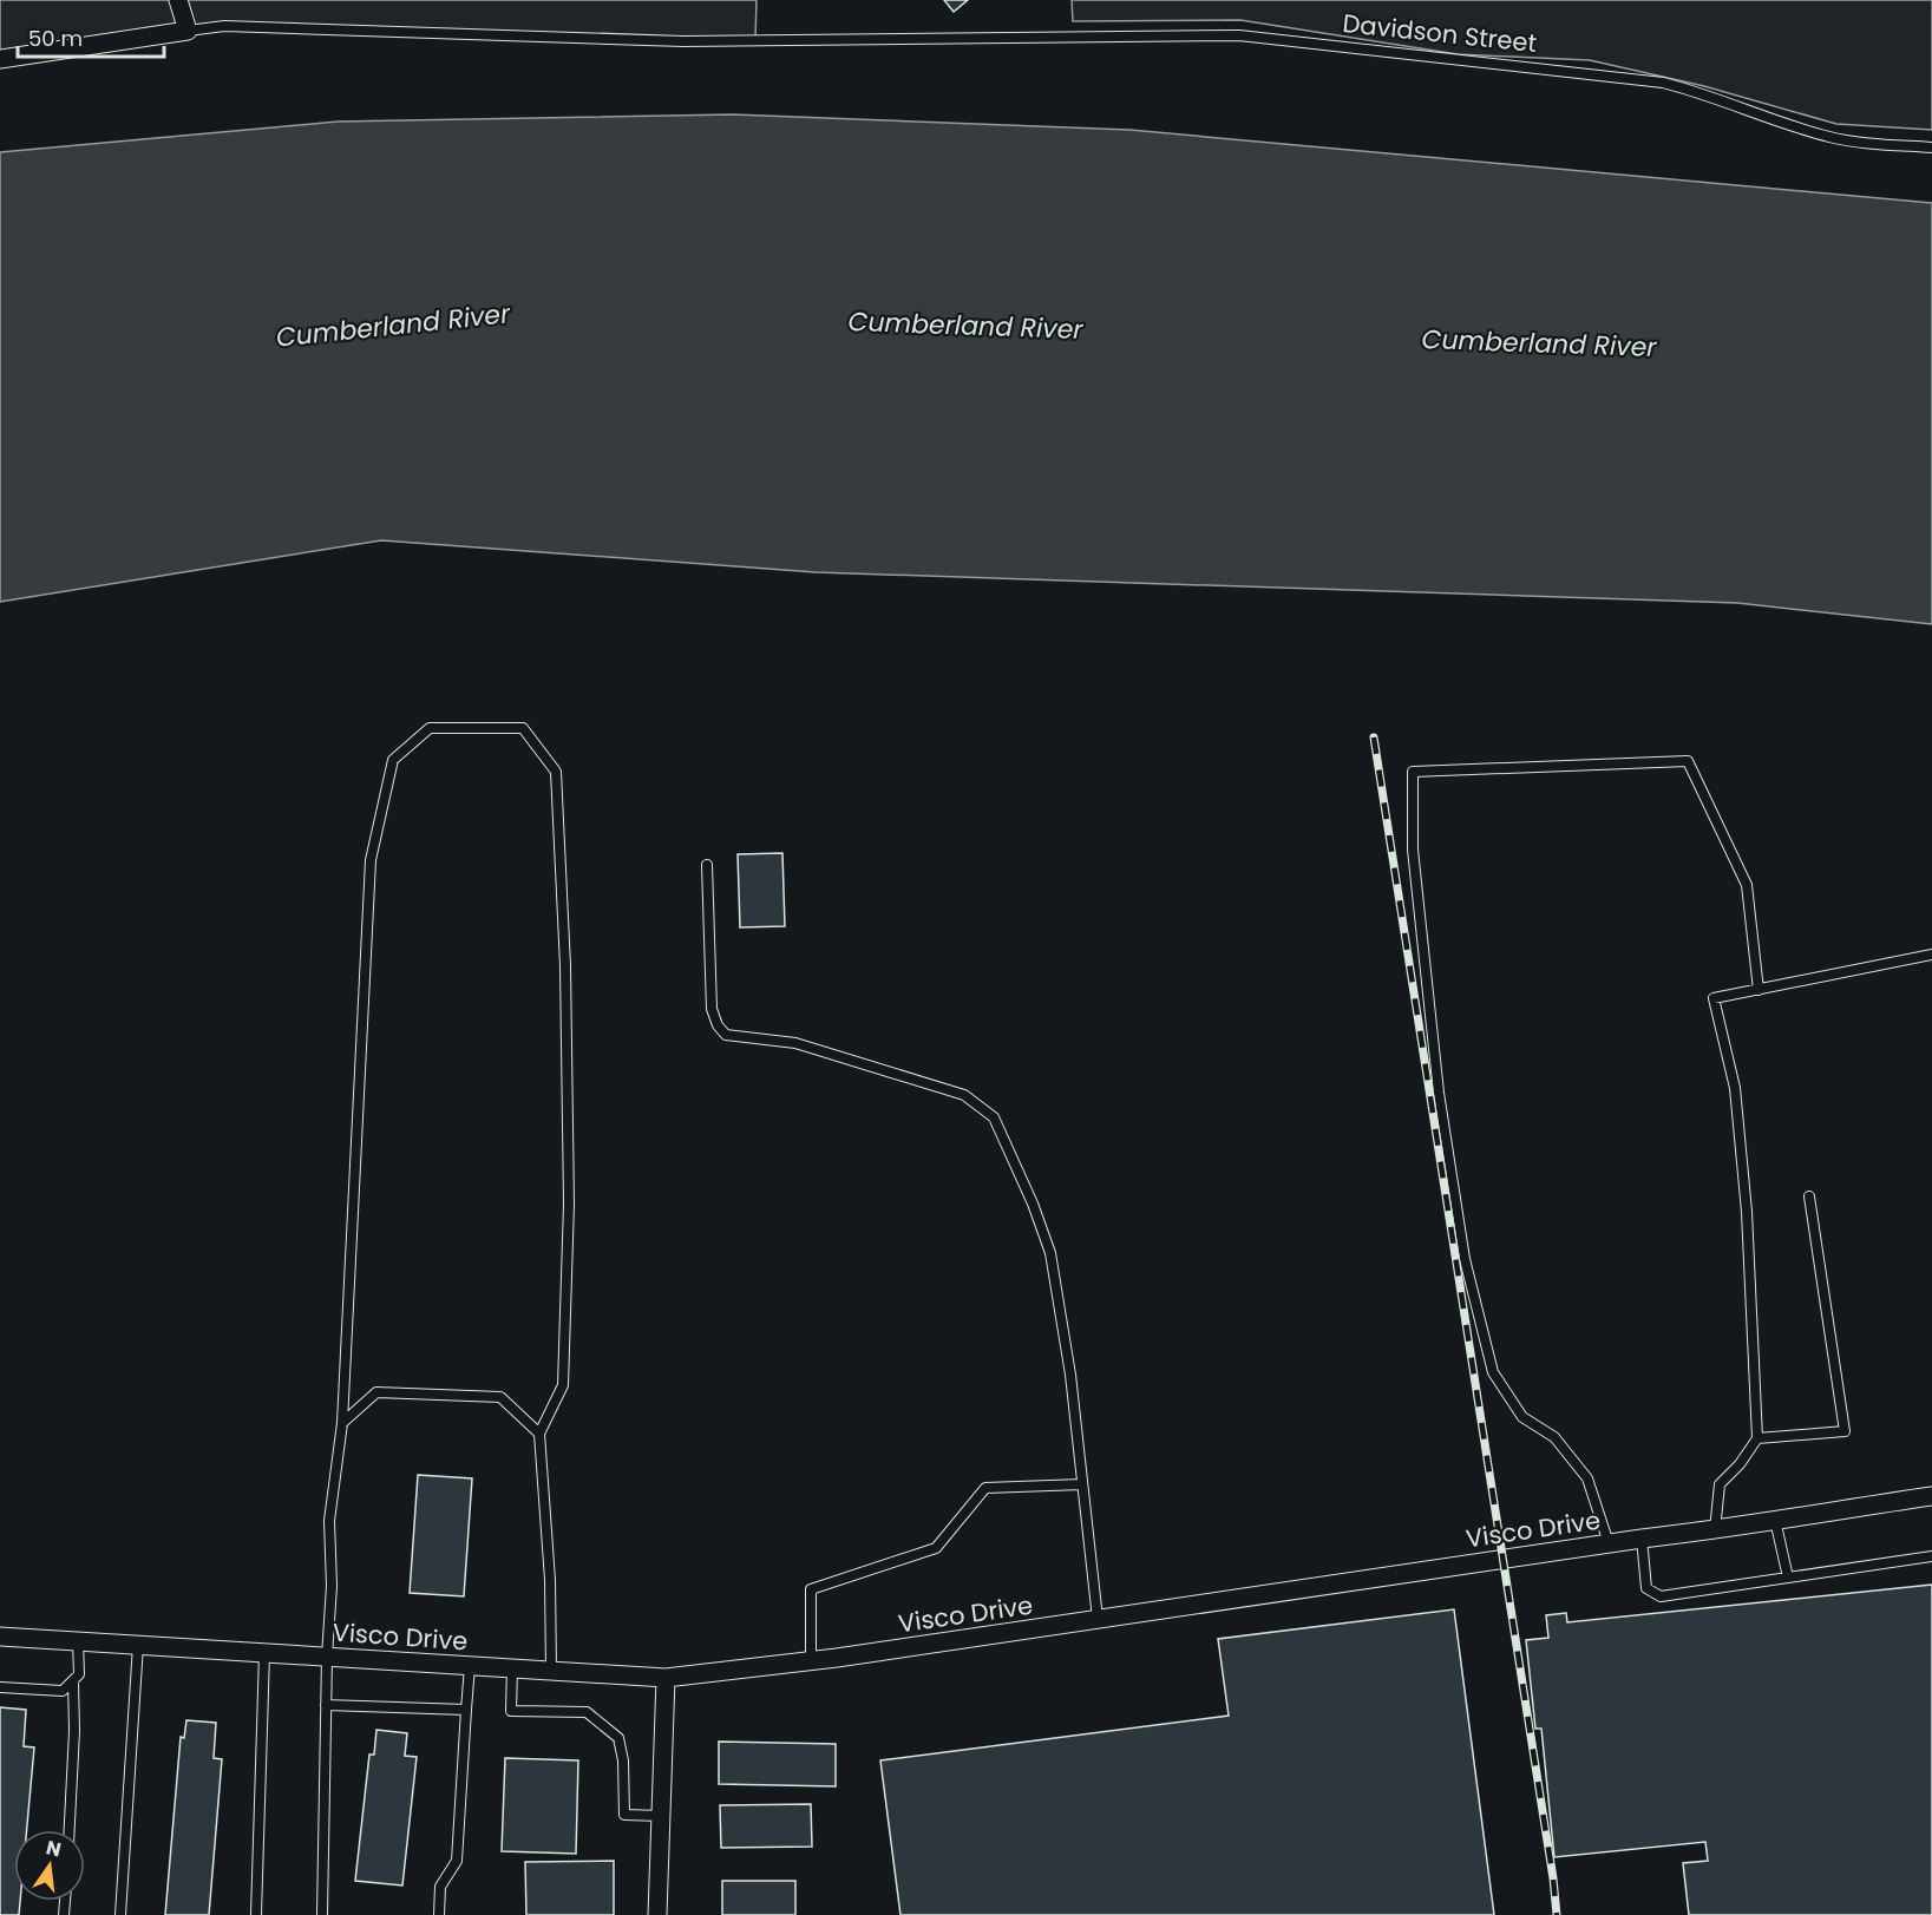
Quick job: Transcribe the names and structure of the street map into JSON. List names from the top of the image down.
{
  "streets": {
    "street": ["Davidson Street", "Visco Drive"]
  },
  "water": ["Cumberland River"],
  "scale_bar": "50 m",
  "north": "top"
}
